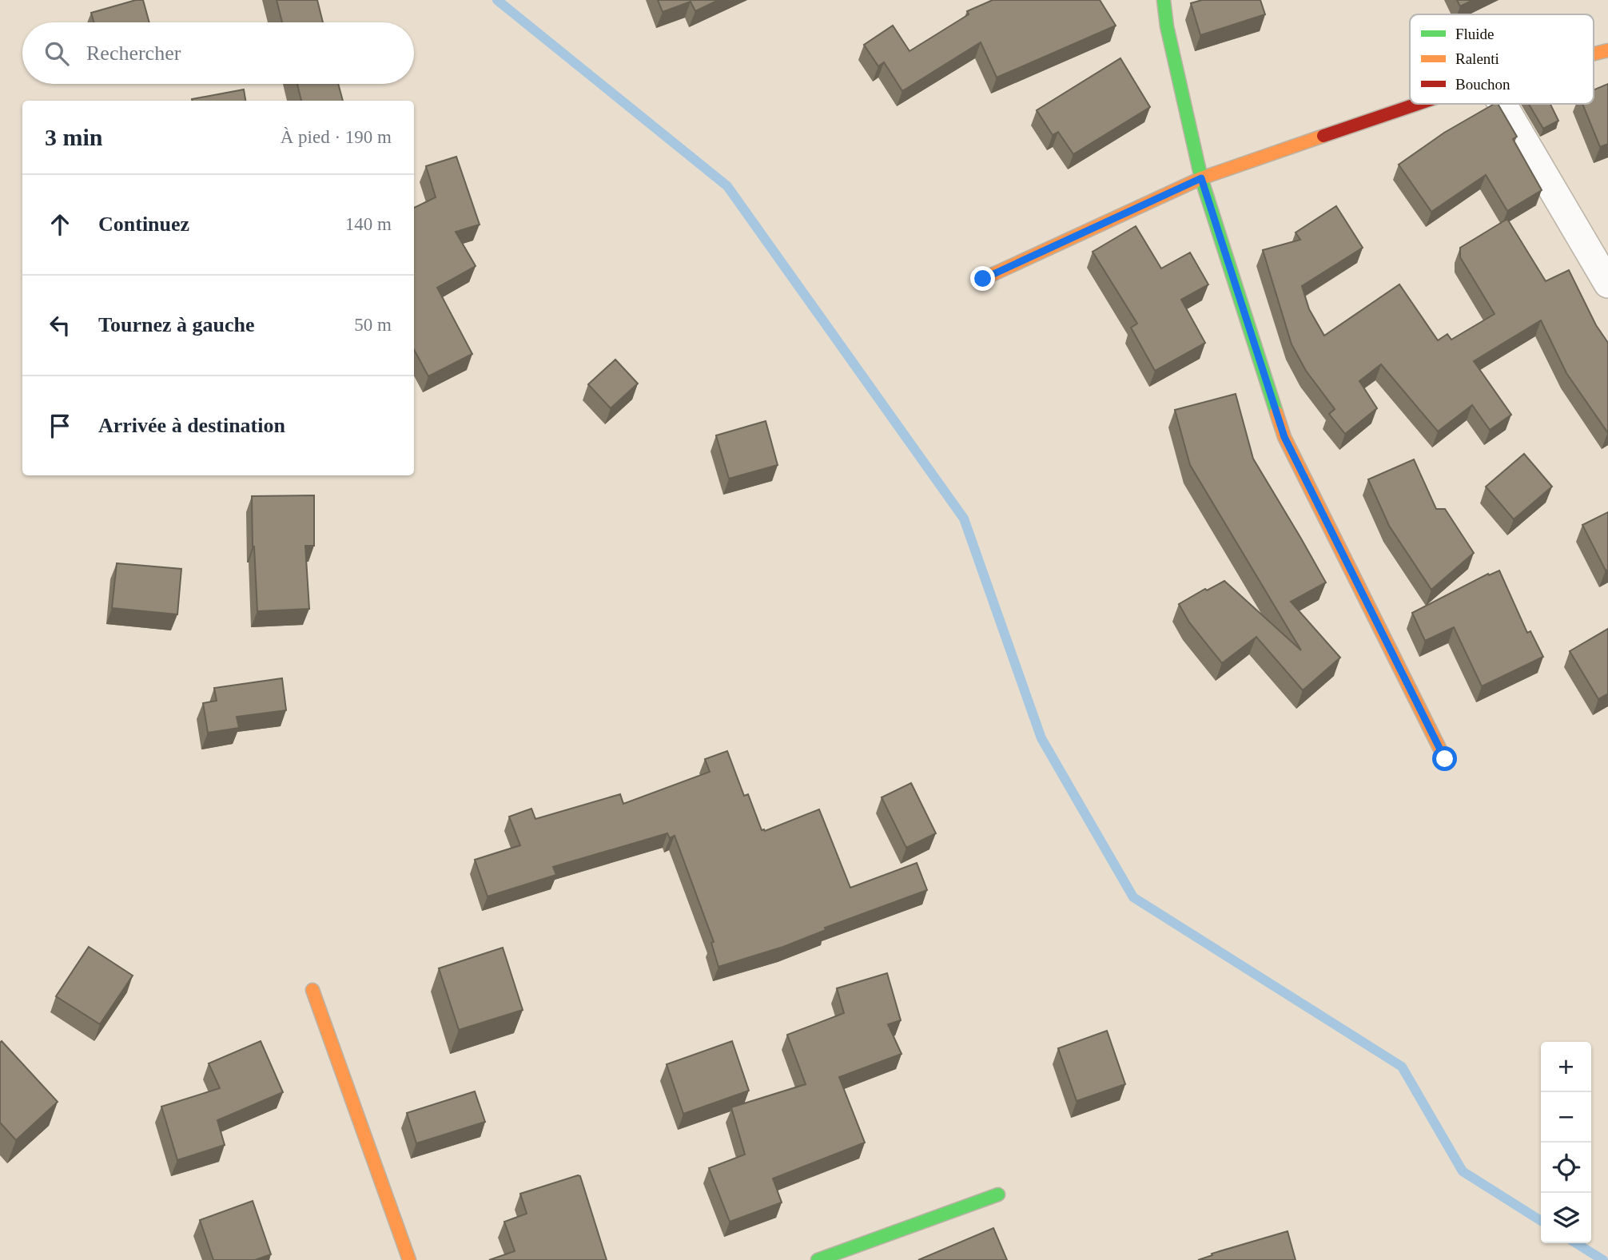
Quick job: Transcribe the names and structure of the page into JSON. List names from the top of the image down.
{
  "legend": ["Fluide", "Ralenti", "Bouchon"],
  "page": {
    "search": "Rechercher",
    "heading": ["3 min", "À pied · 190 m"],
    "list": [
      ["Continuez", "140 m"],
      ["Tournez à gauche", "50 m"],
      "Arrivée à destination"
    ],
    "map_buttons": ["+", "−"]
  }
}
